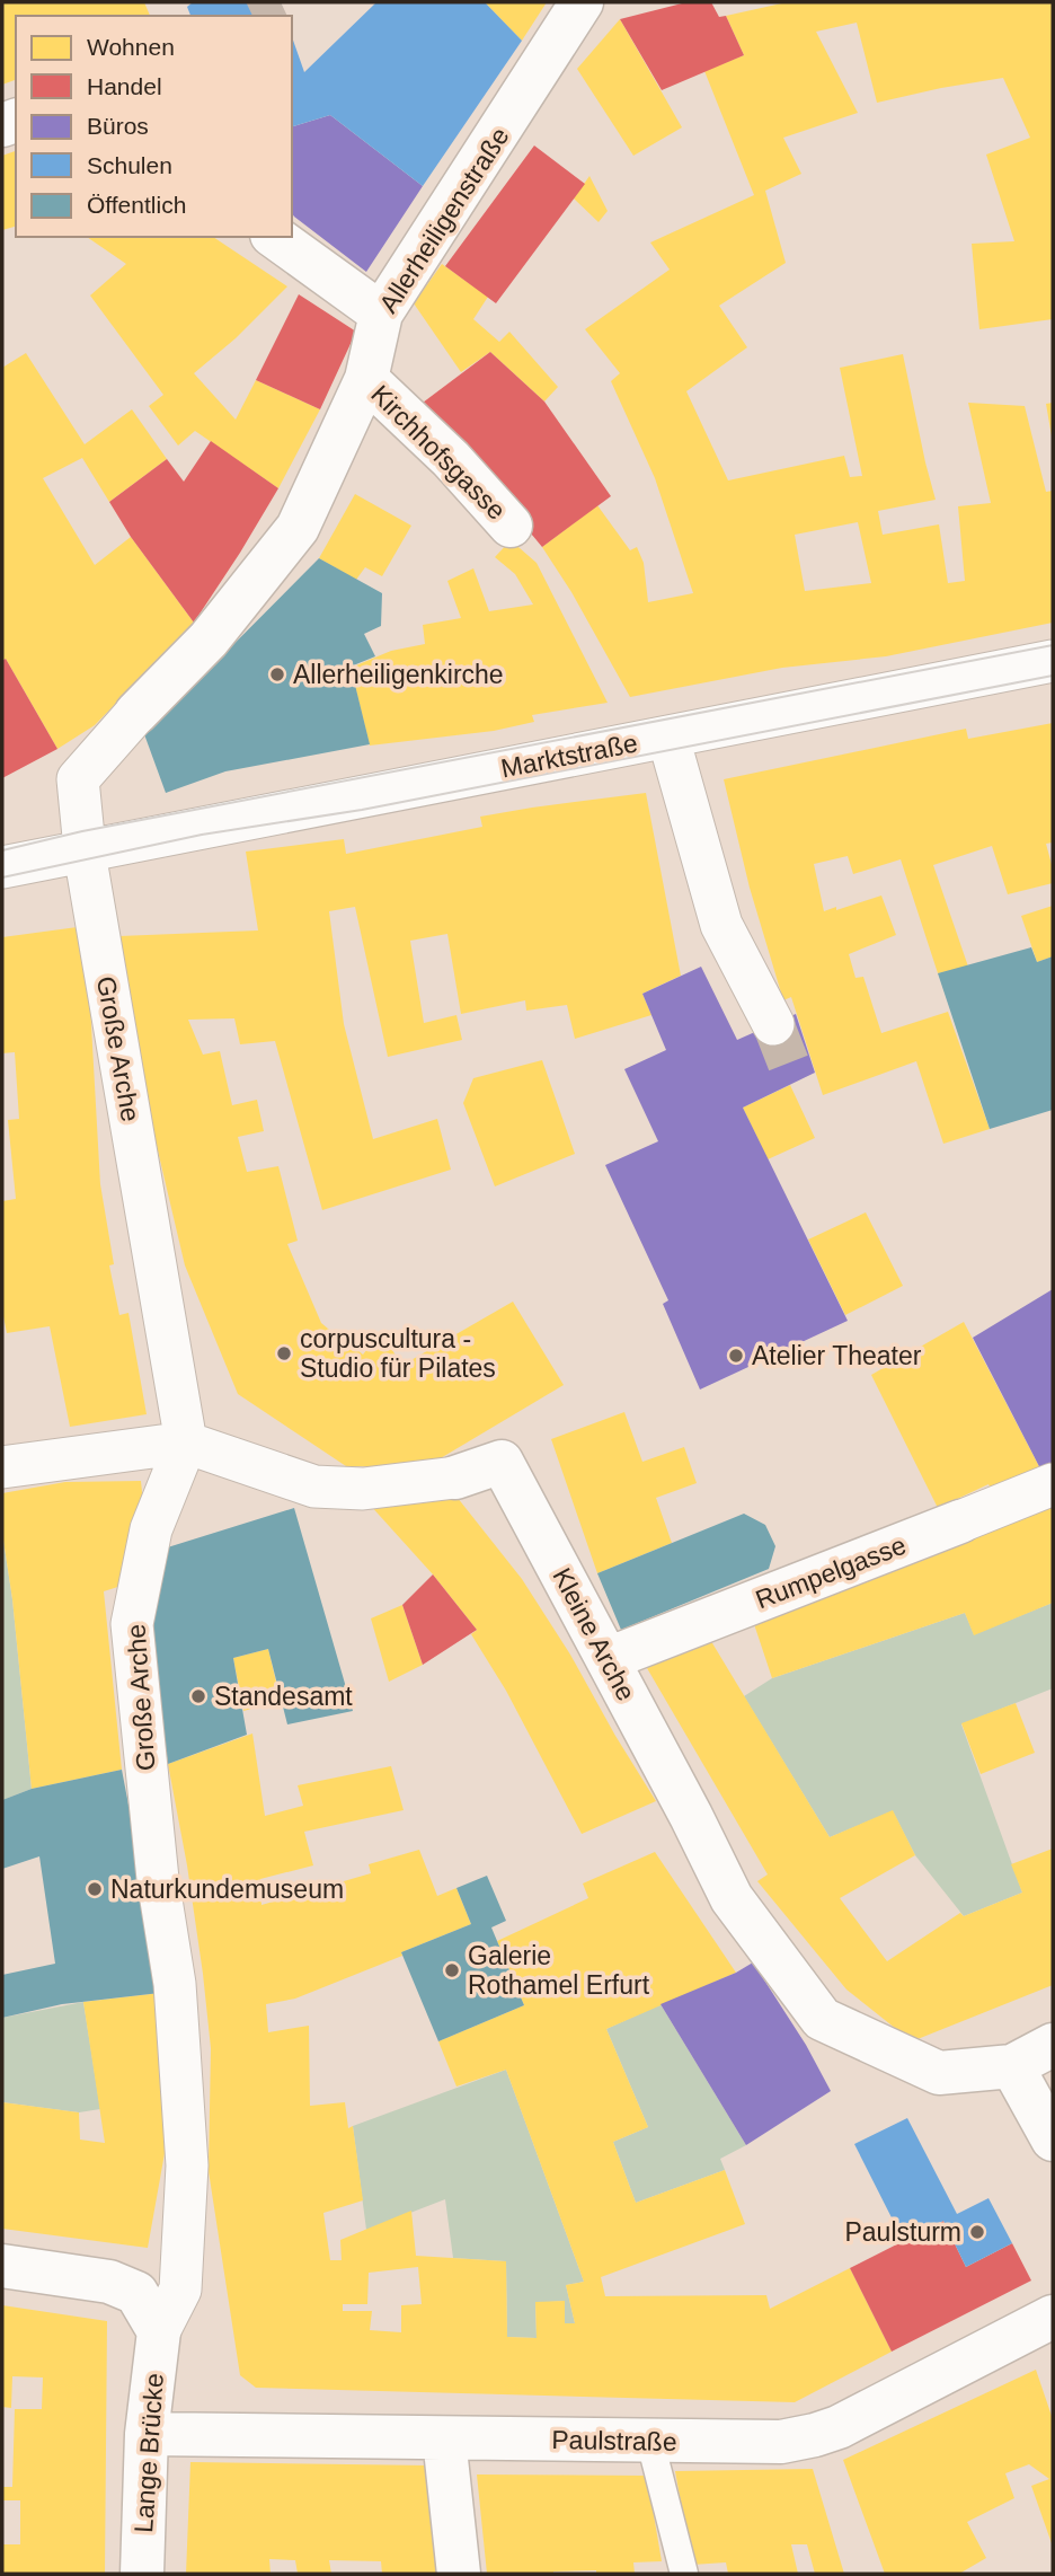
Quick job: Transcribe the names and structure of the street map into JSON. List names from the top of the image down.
{
  "streets": {
    "street": [
      "Allerheiligenstraße",
      "Kirchhofsgasse",
      "Marktstraße",
      "Große Arche",
      "Rumpelgasse",
      "Kleine Arche",
      "Paulstraße",
      "Lange Brücke"
    ]
  },
  "crossings": [
    ["Allerheiligenstraße", "Kirchhofsgasse"],
    ["Marktstraße", "Große Arche"],
    ["Große Arche", "Kleine Arche"],
    ["Große Arche", "Lange Brücke"],
    ["Rumpelgasse", "Kleine Arche"],
    ["Paulstraße", "Lange Brücke"]
  ],
  "places": [
    "Allerheiligenkirche",
    "corpuscultura - Studio für Pilates",
    "Atelier Theater",
    "Standesamt",
    "Naturkundemuseum",
    "Galerie Rothamel Erfurt",
    "Paulsturm"
  ],
  "legend": [
    "Wohnen",
    "Handel",
    "Büros",
    "Schulen",
    "Öffentlich"
  ]
}
